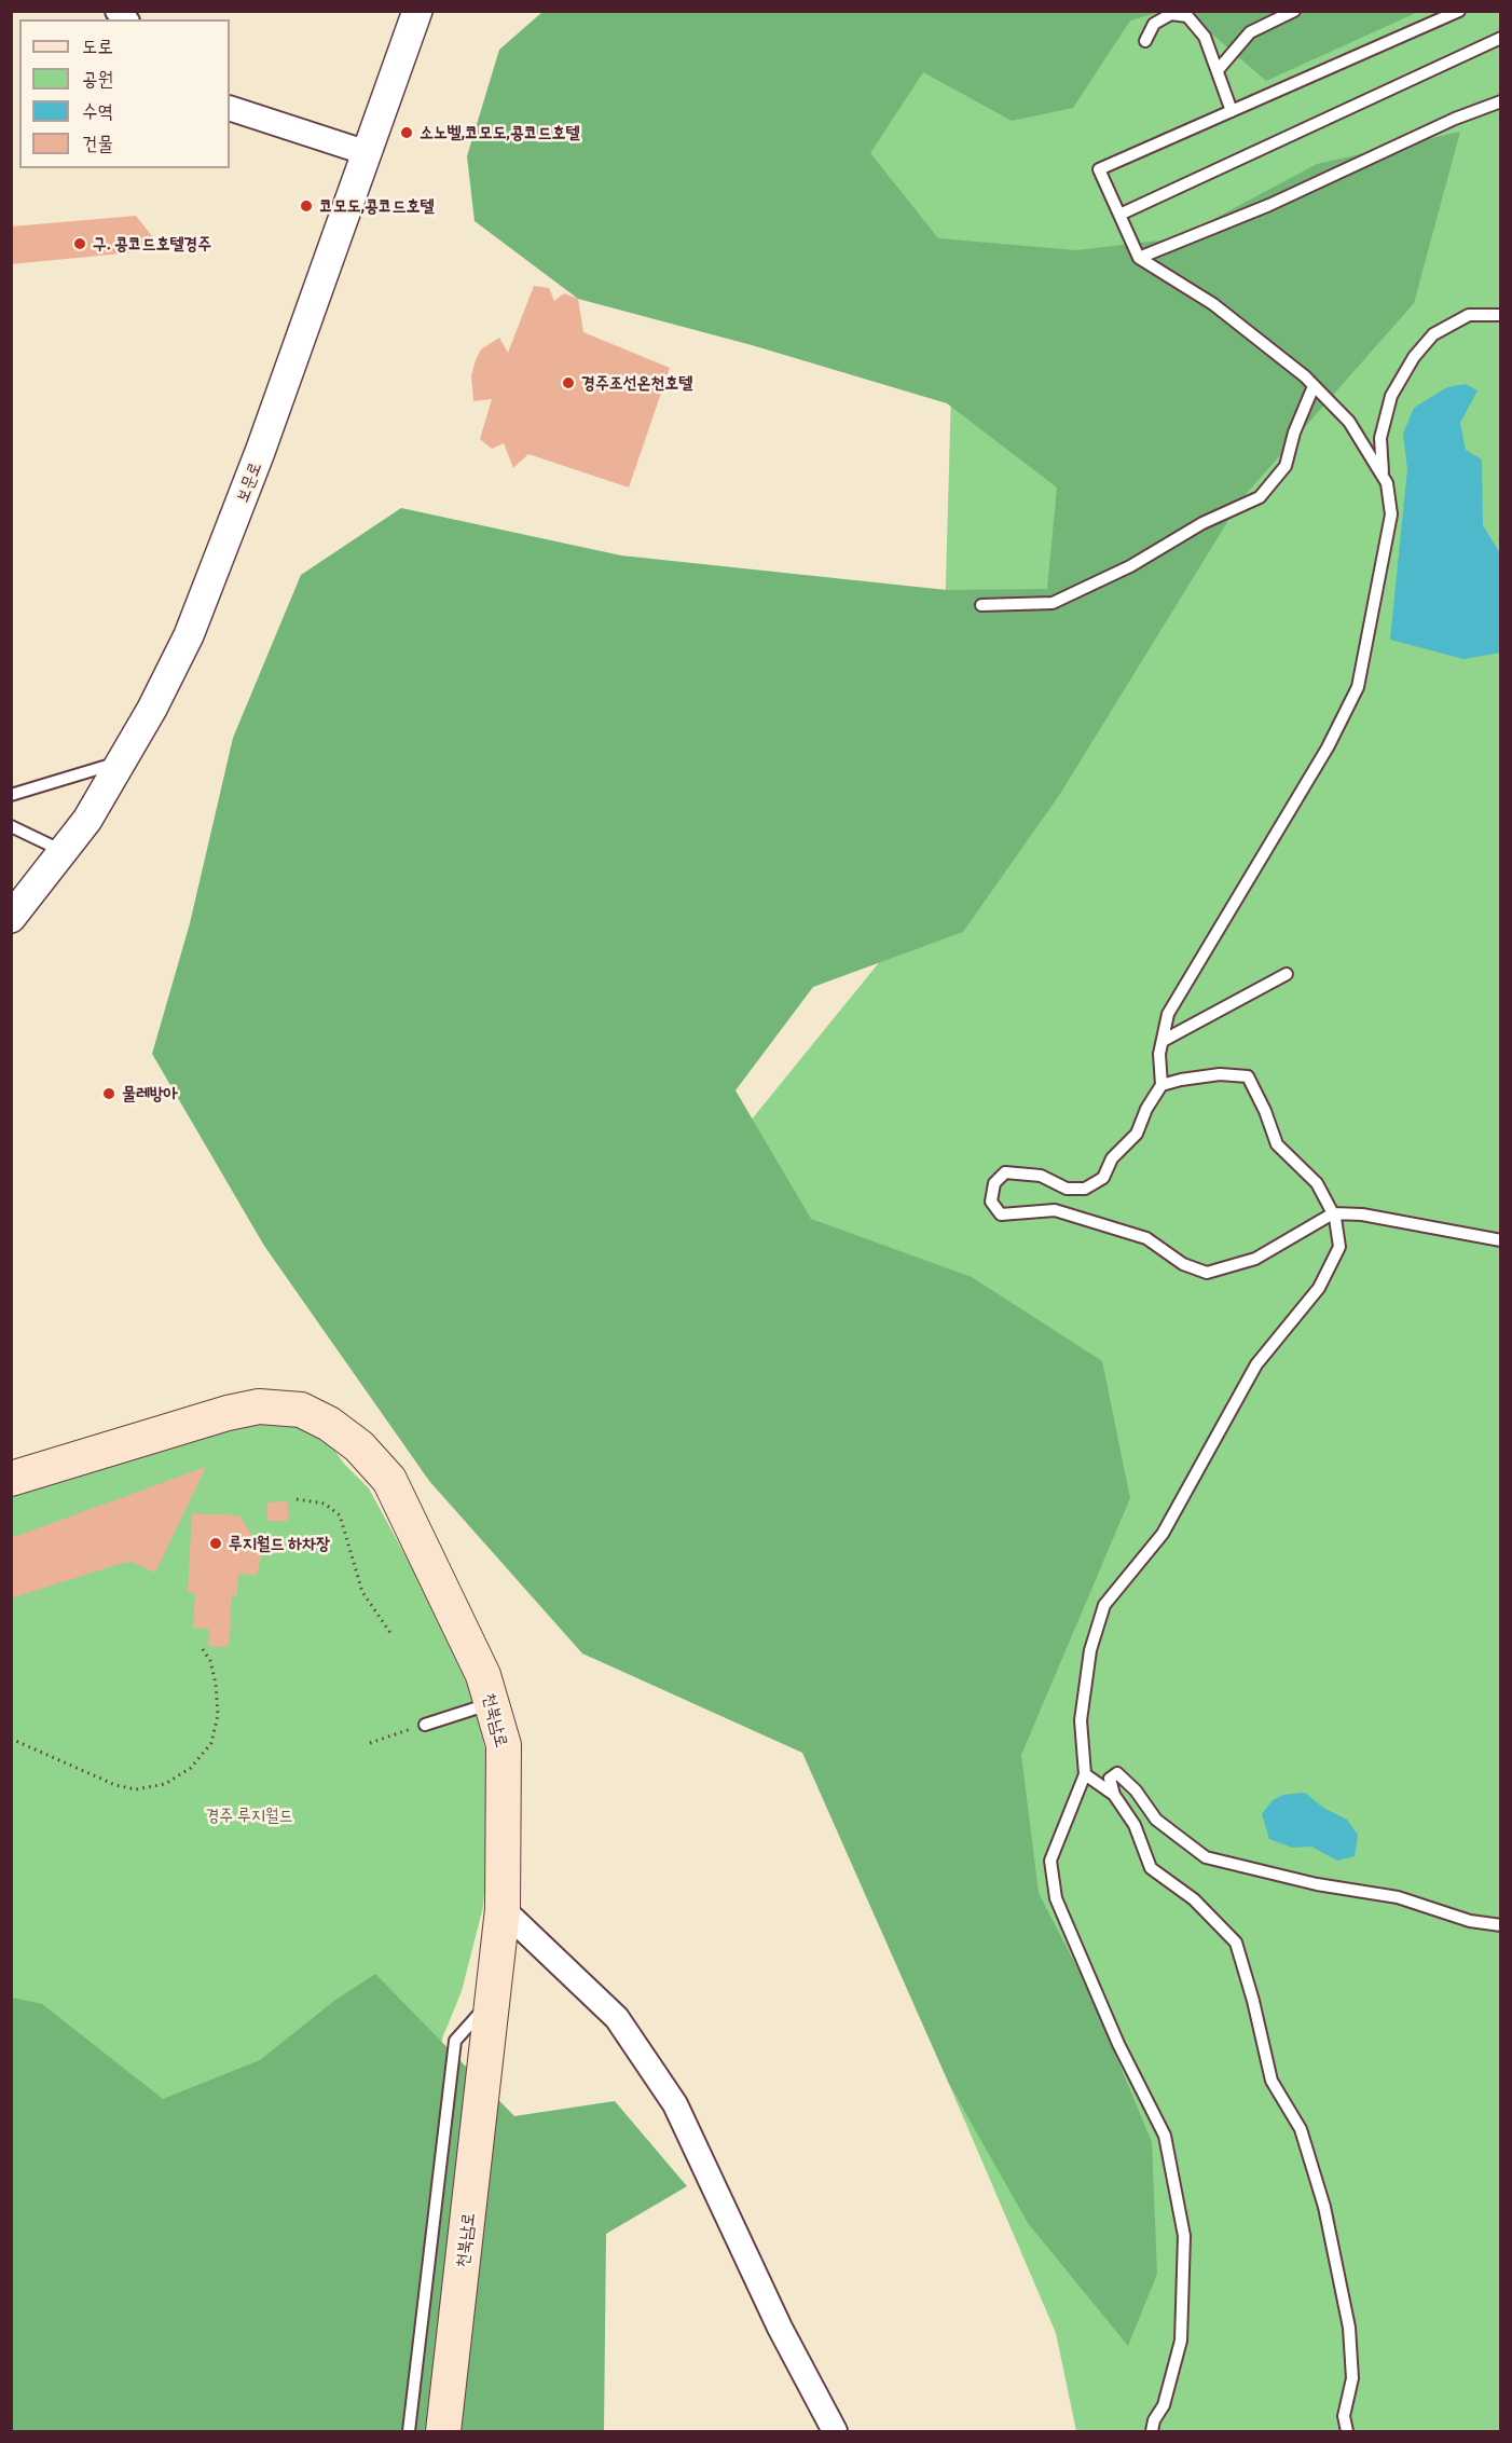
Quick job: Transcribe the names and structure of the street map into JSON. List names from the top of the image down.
{
  "streets": {
    "main road": ["천북남로"],
    "street": ["보문로"]
  },
  "parks": ["경주 루지월드"],
  "places": [
    "소노벨,코모도,콩코드호텔",
    "코모도,콩코드호텔",
    "구. 콩코드호텔경주",
    "경주조선온천호텔",
    "물레방아",
    "루지월드 하차장"
  ],
  "legend": [
    "도로",
    "공원",
    "수역",
    "건물"
  ]
}
